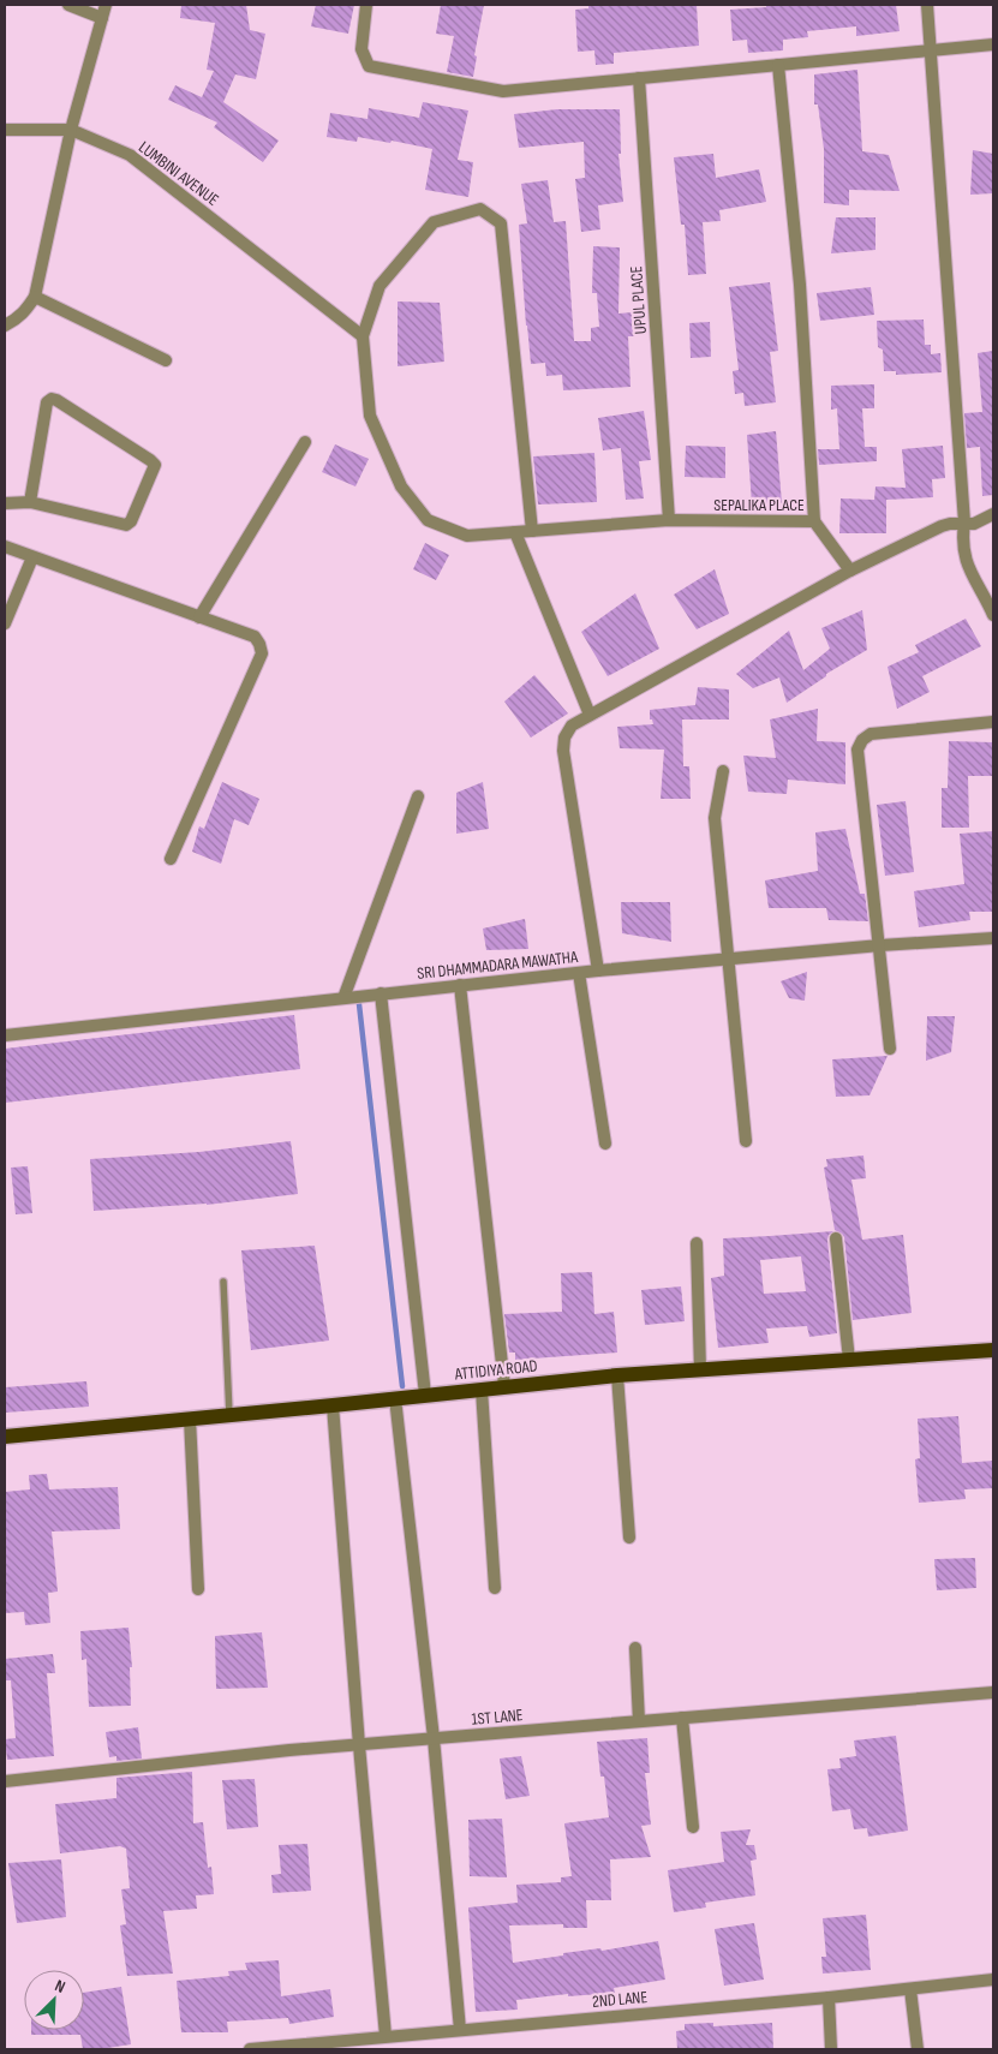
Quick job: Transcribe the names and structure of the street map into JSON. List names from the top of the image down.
{
  "streets": {
    "main road": ["ATTIDIYA ROAD"],
    "street": [
      "LUMBINI AVENUE",
      "UPUL PLACE",
      "SEPALIKA PLACE",
      "SRI DHAMMADARA MAWATHA",
      "1ST LANE",
      "2ND LANE"
    ]
  },
  "crossings": [
    ["LUMBINI AVENUE", "SEPALIKA PLACE"],
    ["UPUL PLACE", "SEPALIKA PLACE"]
  ],
  "north": "top right"
}
